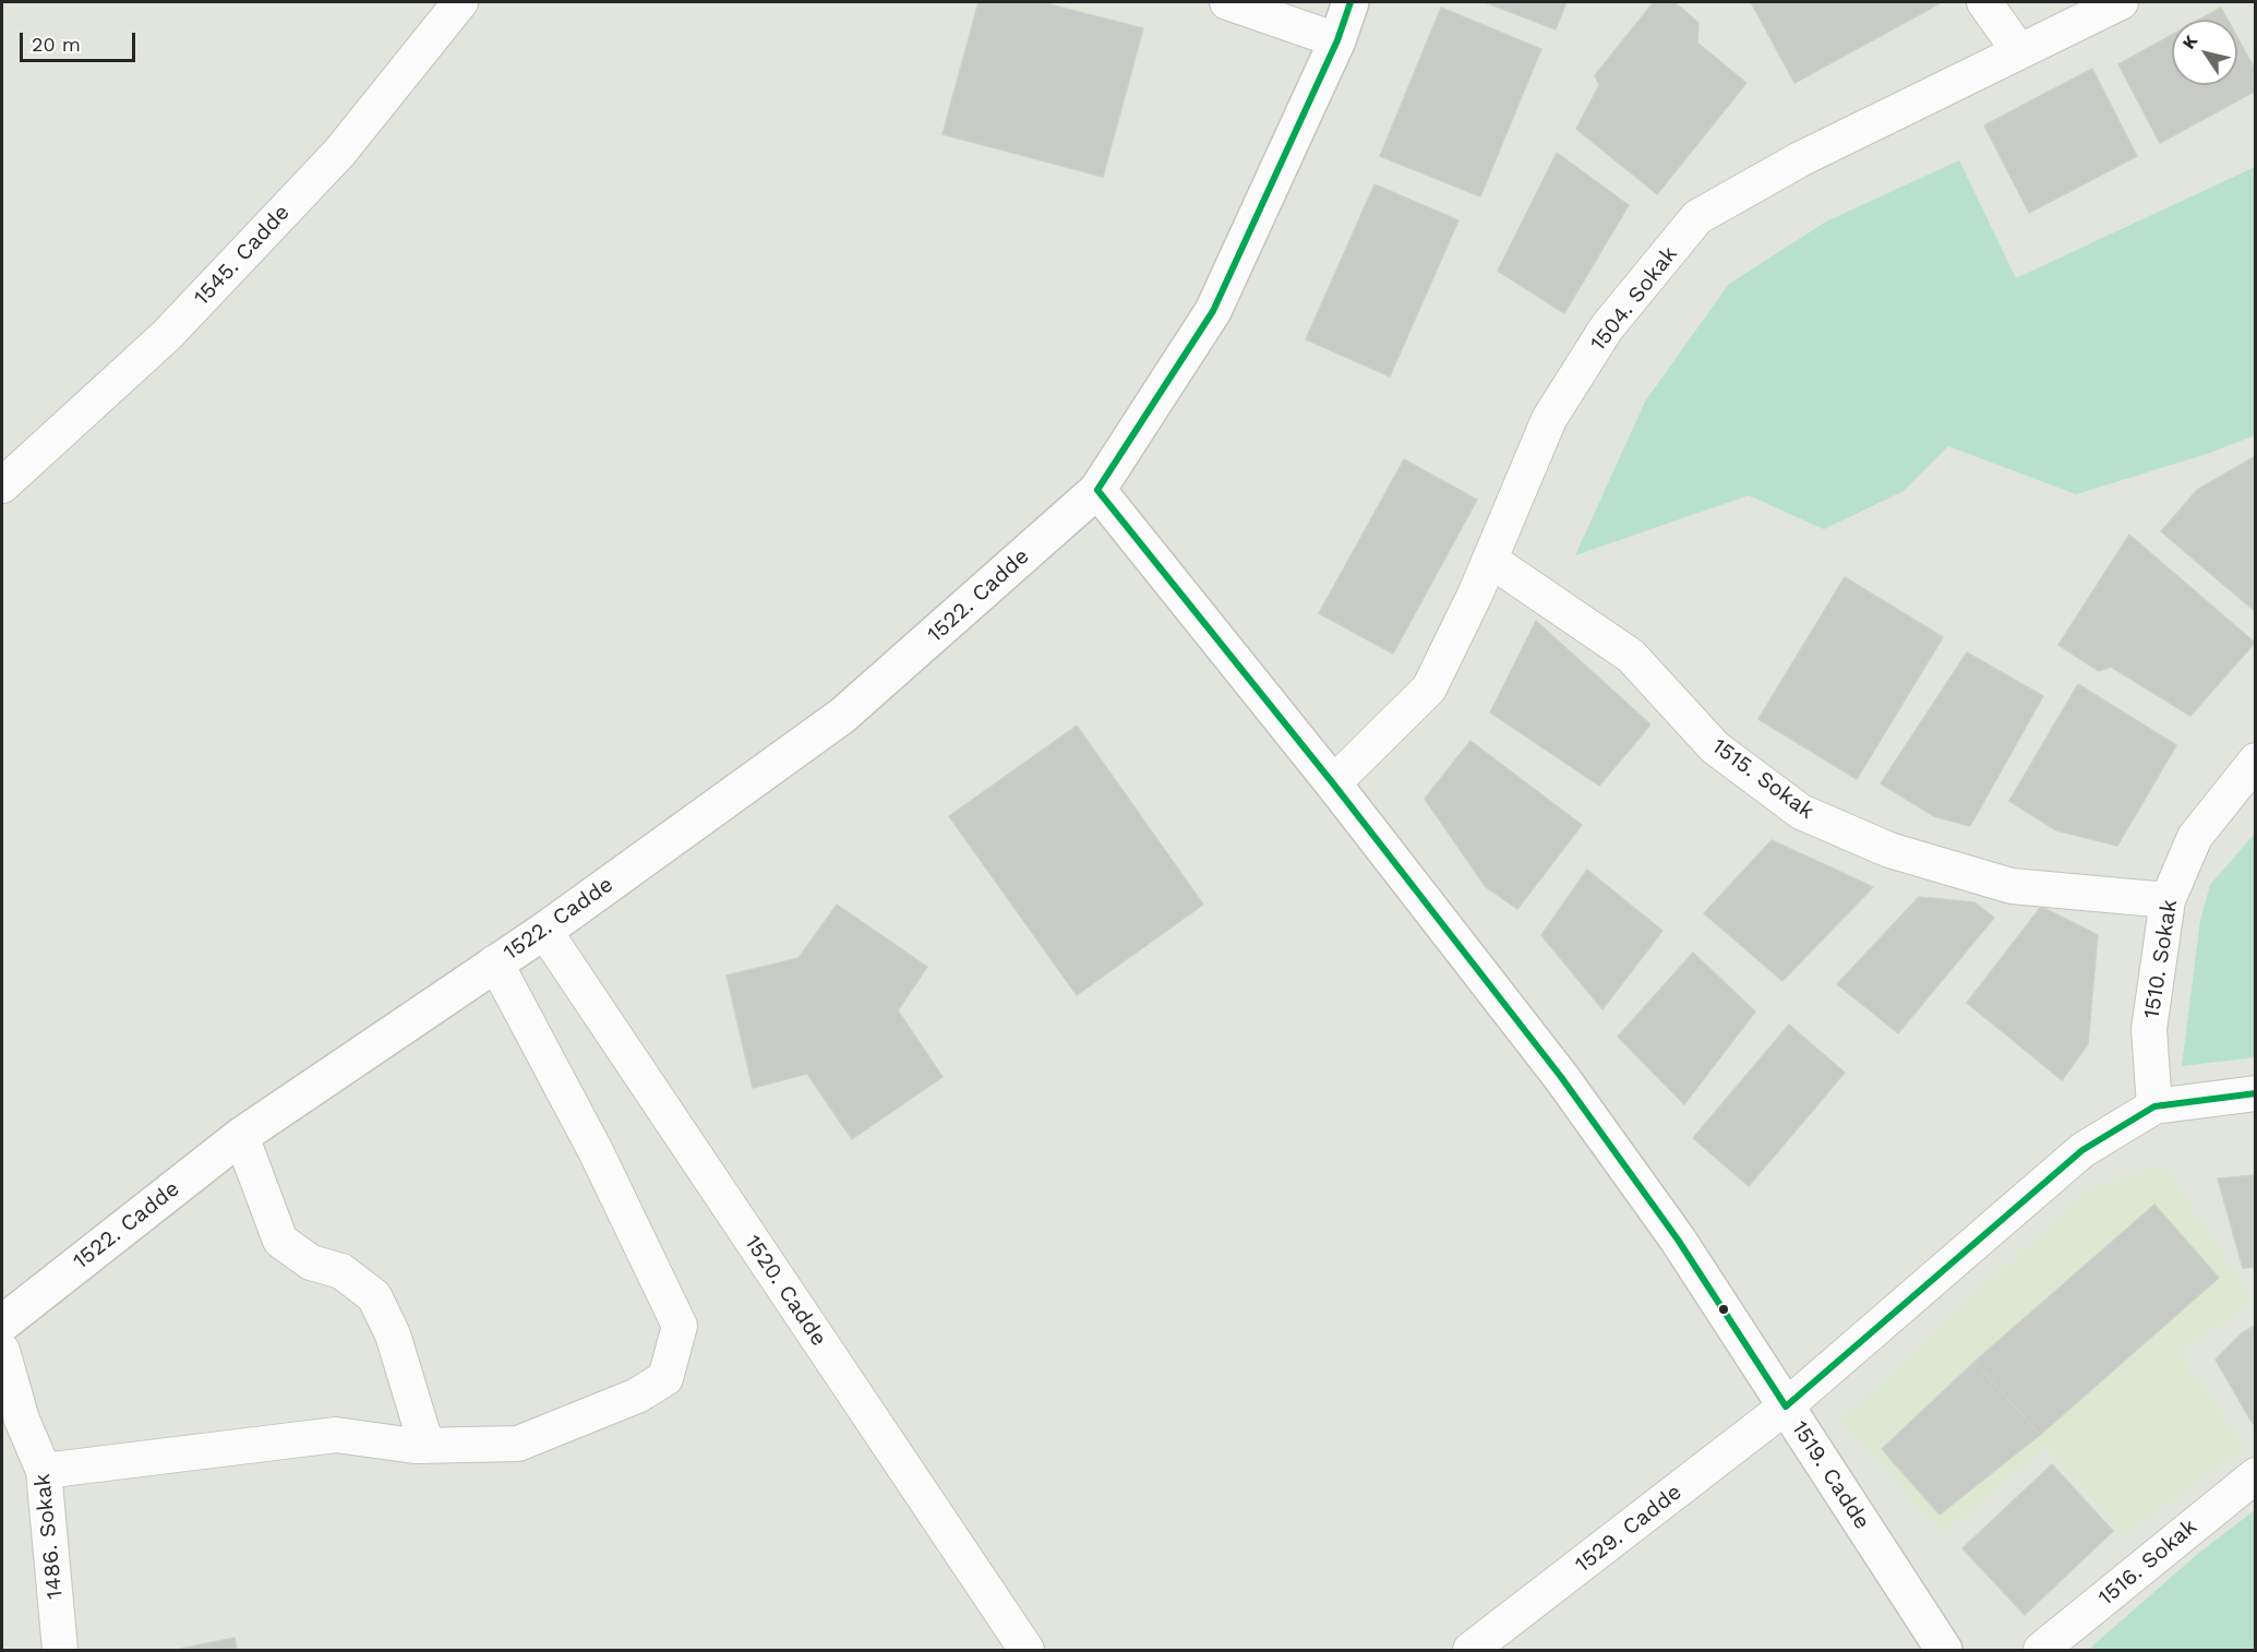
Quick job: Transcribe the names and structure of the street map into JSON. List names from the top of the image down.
{
  "streets": {
    "street": [
      "1545. Cadde",
      "1504. Sokak",
      "1522. Cadde",
      "1515. Sokak",
      "1510. Sokak",
      "1520. Cadde",
      "1519. Cadde",
      "1529. Cadde",
      "1486. Sokak",
      "1516. Sokak"
    ]
  },
  "crossings": [
    ["1504. Sokak", "1515. Sokak"],
    ["1504. Sokak", "1519. Cadde"],
    ["1522. Cadde", "1520. Cadde"],
    ["1522. Cadde", "1519. Cadde"],
    ["1515. Sokak", "1510. Sokak"],
    ["1510. Sokak", "1529. Cadde"],
    ["1519. Cadde", "1529. Cadde"]
  ],
  "scale_bar": "20 m",
  "north": "top left"
}
